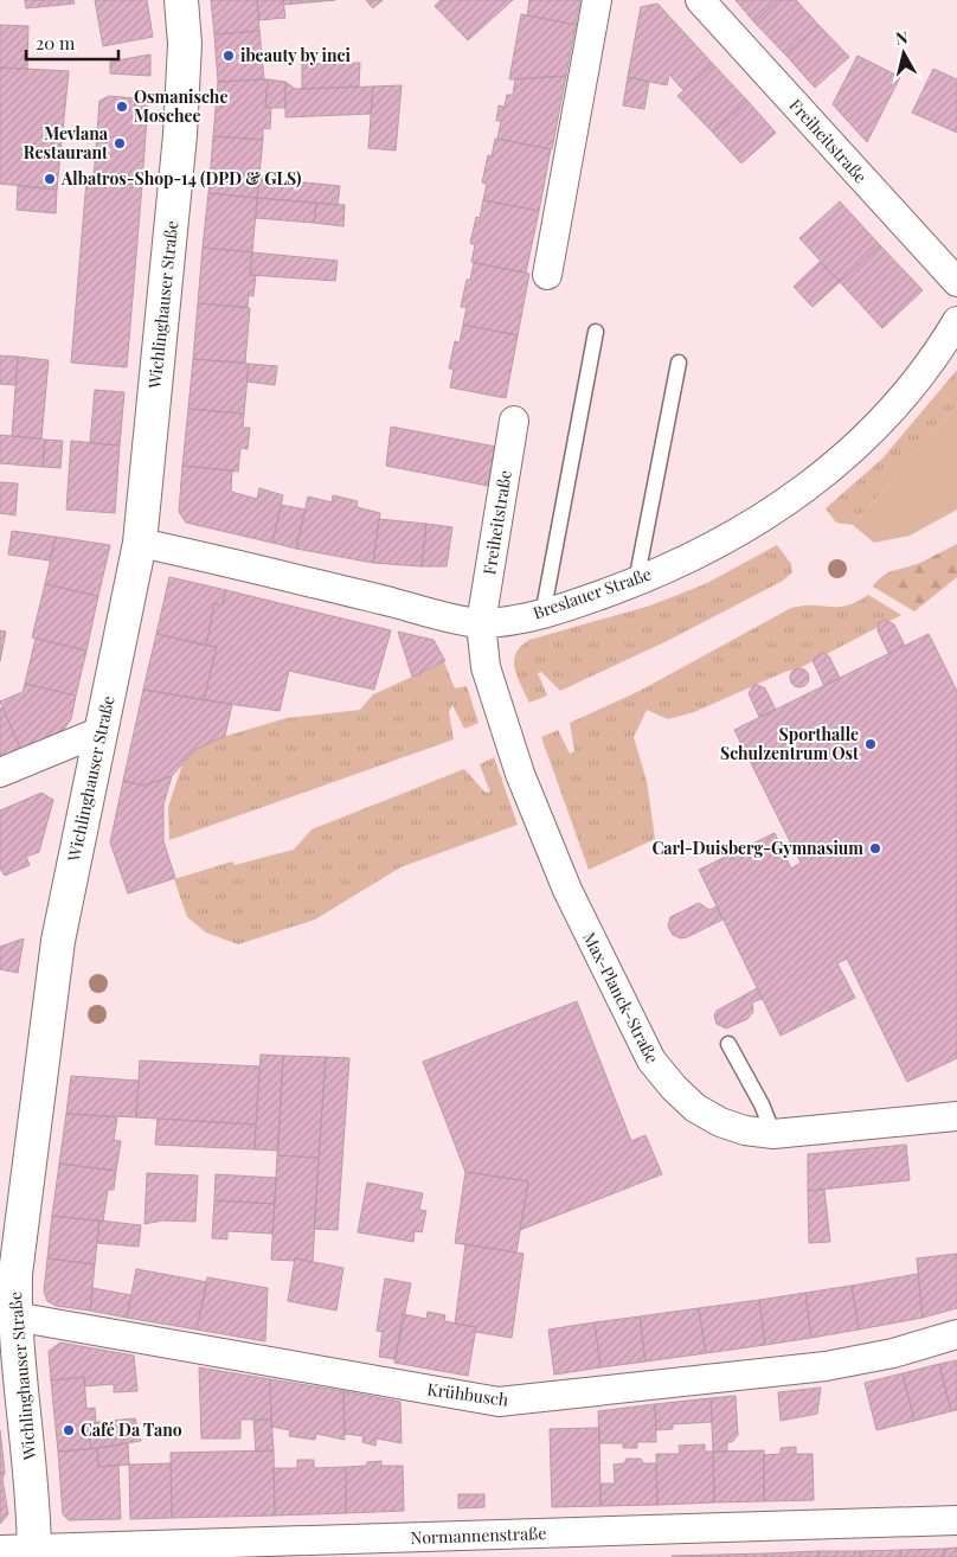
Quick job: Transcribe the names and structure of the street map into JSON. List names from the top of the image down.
{
  "streets": {
    "street": [
      "Freiheitstraße",
      "Wichlinghauser Straße",
      "Breslauer Straße",
      "Max-Planck-Straße",
      "Krühbusch",
      "Normannenstraße"
    ]
  },
  "crossings": [
    ["Freiheitstraße", "Breslauer Straße"],
    ["Freiheitstraße", "Max-Planck-Straße"],
    ["Wichlinghauser Straße", "Breslauer Straße"],
    ["Wichlinghauser Straße", "Krühbusch"],
    ["Wichlinghauser Straße", "Normannenstraße"],
    ["Breslauer Straße", "Max-Planck-Straße"]
  ],
  "places": [
    "ibeauty by inci",
    "Osmanische Moschee",
    "Mevlana Restaurant",
    "Albatros-Shop-14 (DPD & GLS)",
    "Sporthalle Schulzentrum Ost",
    "Carl-Duisberg-Gymnasium",
    "Café Da Tano"
  ],
  "scale_bar": "20 m",
  "north": "top"
}
